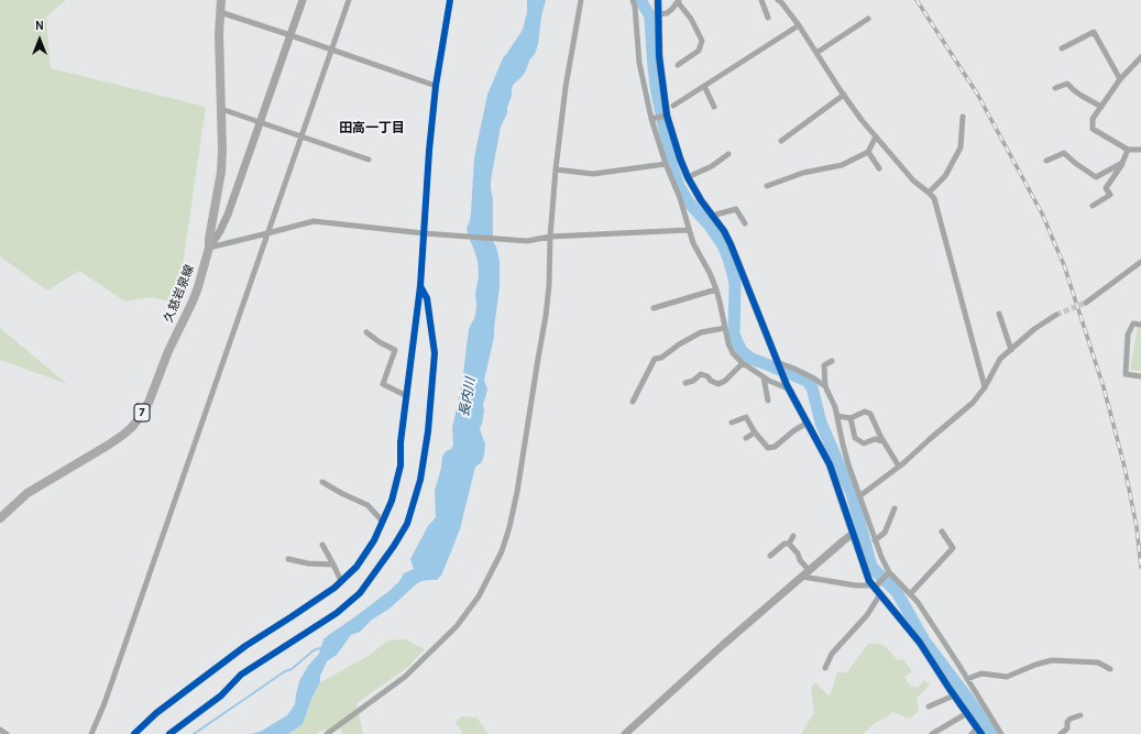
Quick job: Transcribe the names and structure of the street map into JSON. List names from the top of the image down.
{
  "streets": {
    "main road": ["久慈岩泉線", "7"]
  },
  "districts": ["田高一丁目"],
  "water": ["長内川"],
  "north": "top"
}
